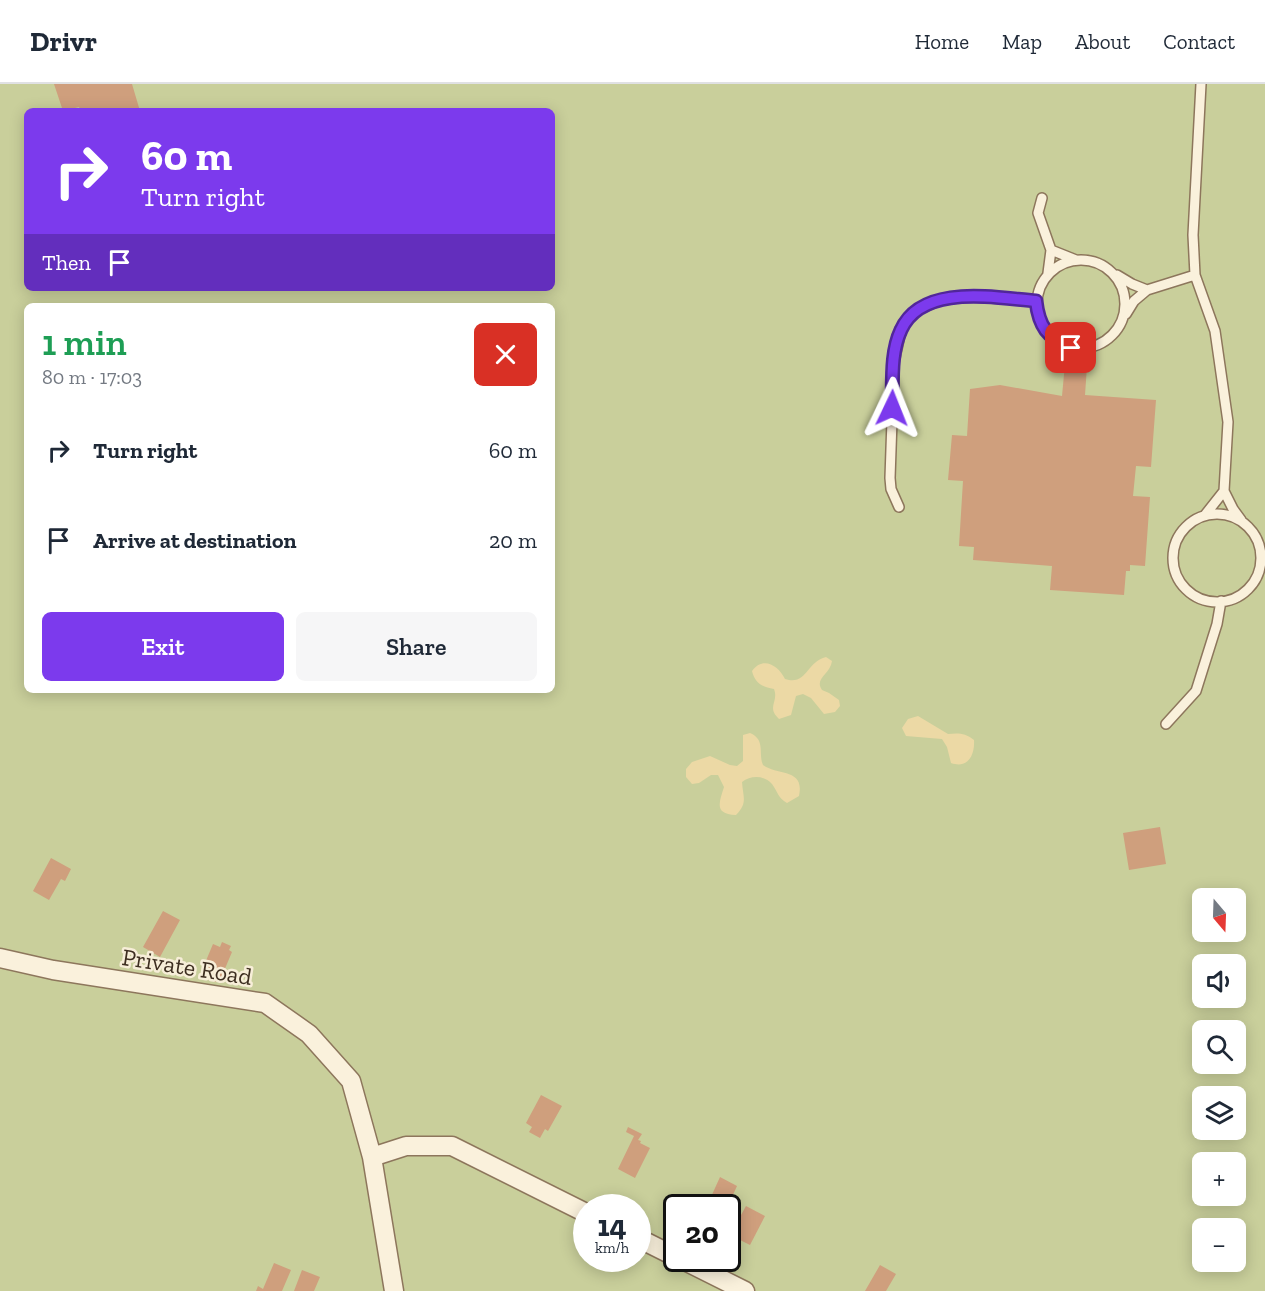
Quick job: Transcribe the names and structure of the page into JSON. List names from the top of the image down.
{
  "streets": {
    "street": ["Private Road"]
  },
  "north": "bottom",
  "page": {
    "header": "Drivr",
    "nav": [
      "Home",
      "Map",
      "About",
      "Contact"
    ],
    "turn": ["60 m", "Turn right"],
    "then": "Then",
    "heading": ["1 min", "80 m · 17:03"],
    "list": [
      {
        "name": "Turn right",
        "value": "60 m"
      },
      {
        "name": "Arrive at destination",
        "value": "20 m"
      }
    ],
    "buttons": ["Exit", "Share"],
    "map_buttons": ["+", "−"],
    "speed": "14 km/h",
    "limit": "20"
  }
}
